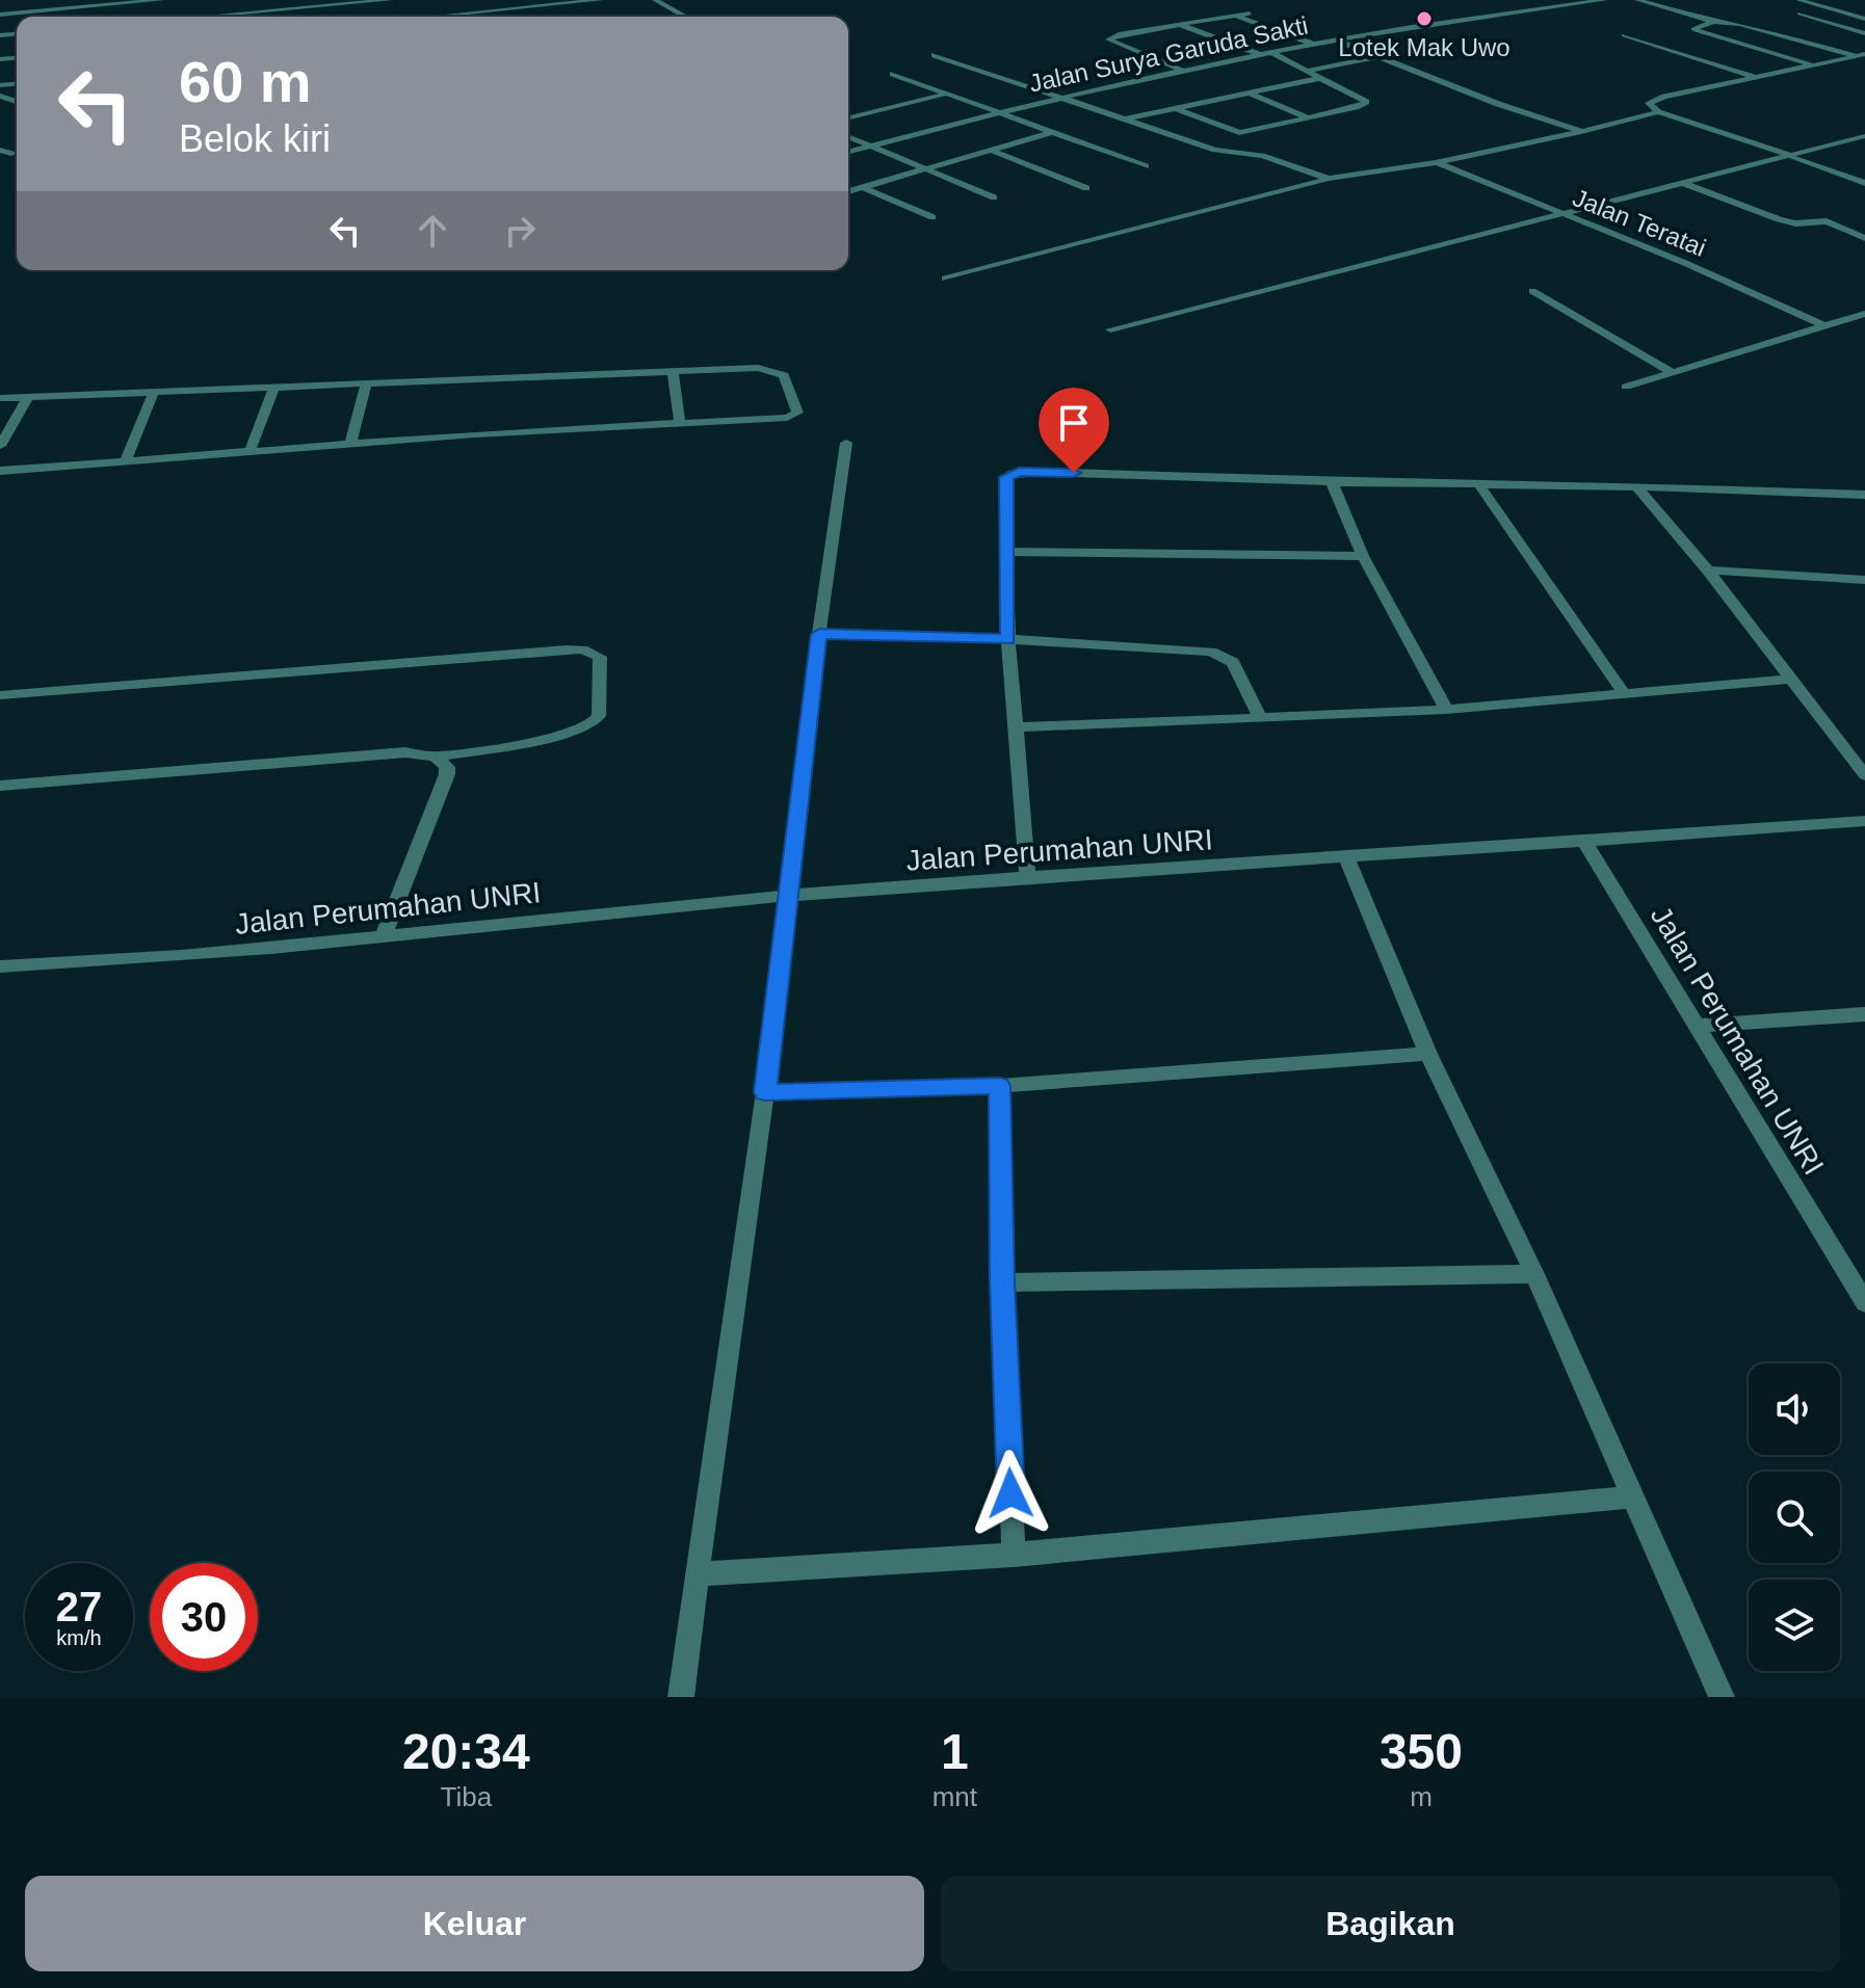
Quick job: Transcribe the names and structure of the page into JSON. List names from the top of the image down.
{
  "streets": {
    "street": ["Jalan Surya Garuda Sakti", "Jalan Teratai", "Jalan Perumahan UNRI"]
  },
  "places": ["Lotek Mak Uwo"],
  "page": {
    "turn": ["60 m", "Belok kiri"],
    "speed": "27 km/h",
    "limit": "30",
    "eta": [
      "20:34",
      "Tiba",
      "1",
      "mnt",
      "350",
      "m"
    ],
    "buttons": ["Keluar", "Bagikan"]
  }
}
